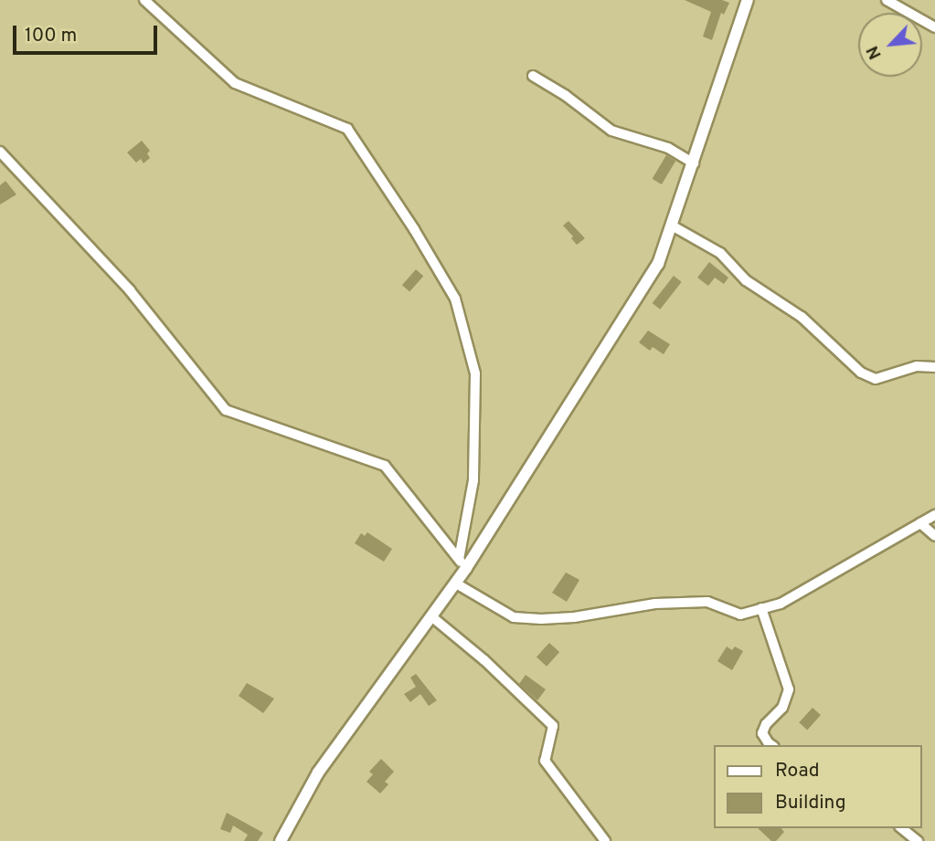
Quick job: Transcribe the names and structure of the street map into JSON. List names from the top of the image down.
{
  "legend": ["Road", "Building"],
  "scale_bar": "100 m",
  "north": "bottom left"
}
